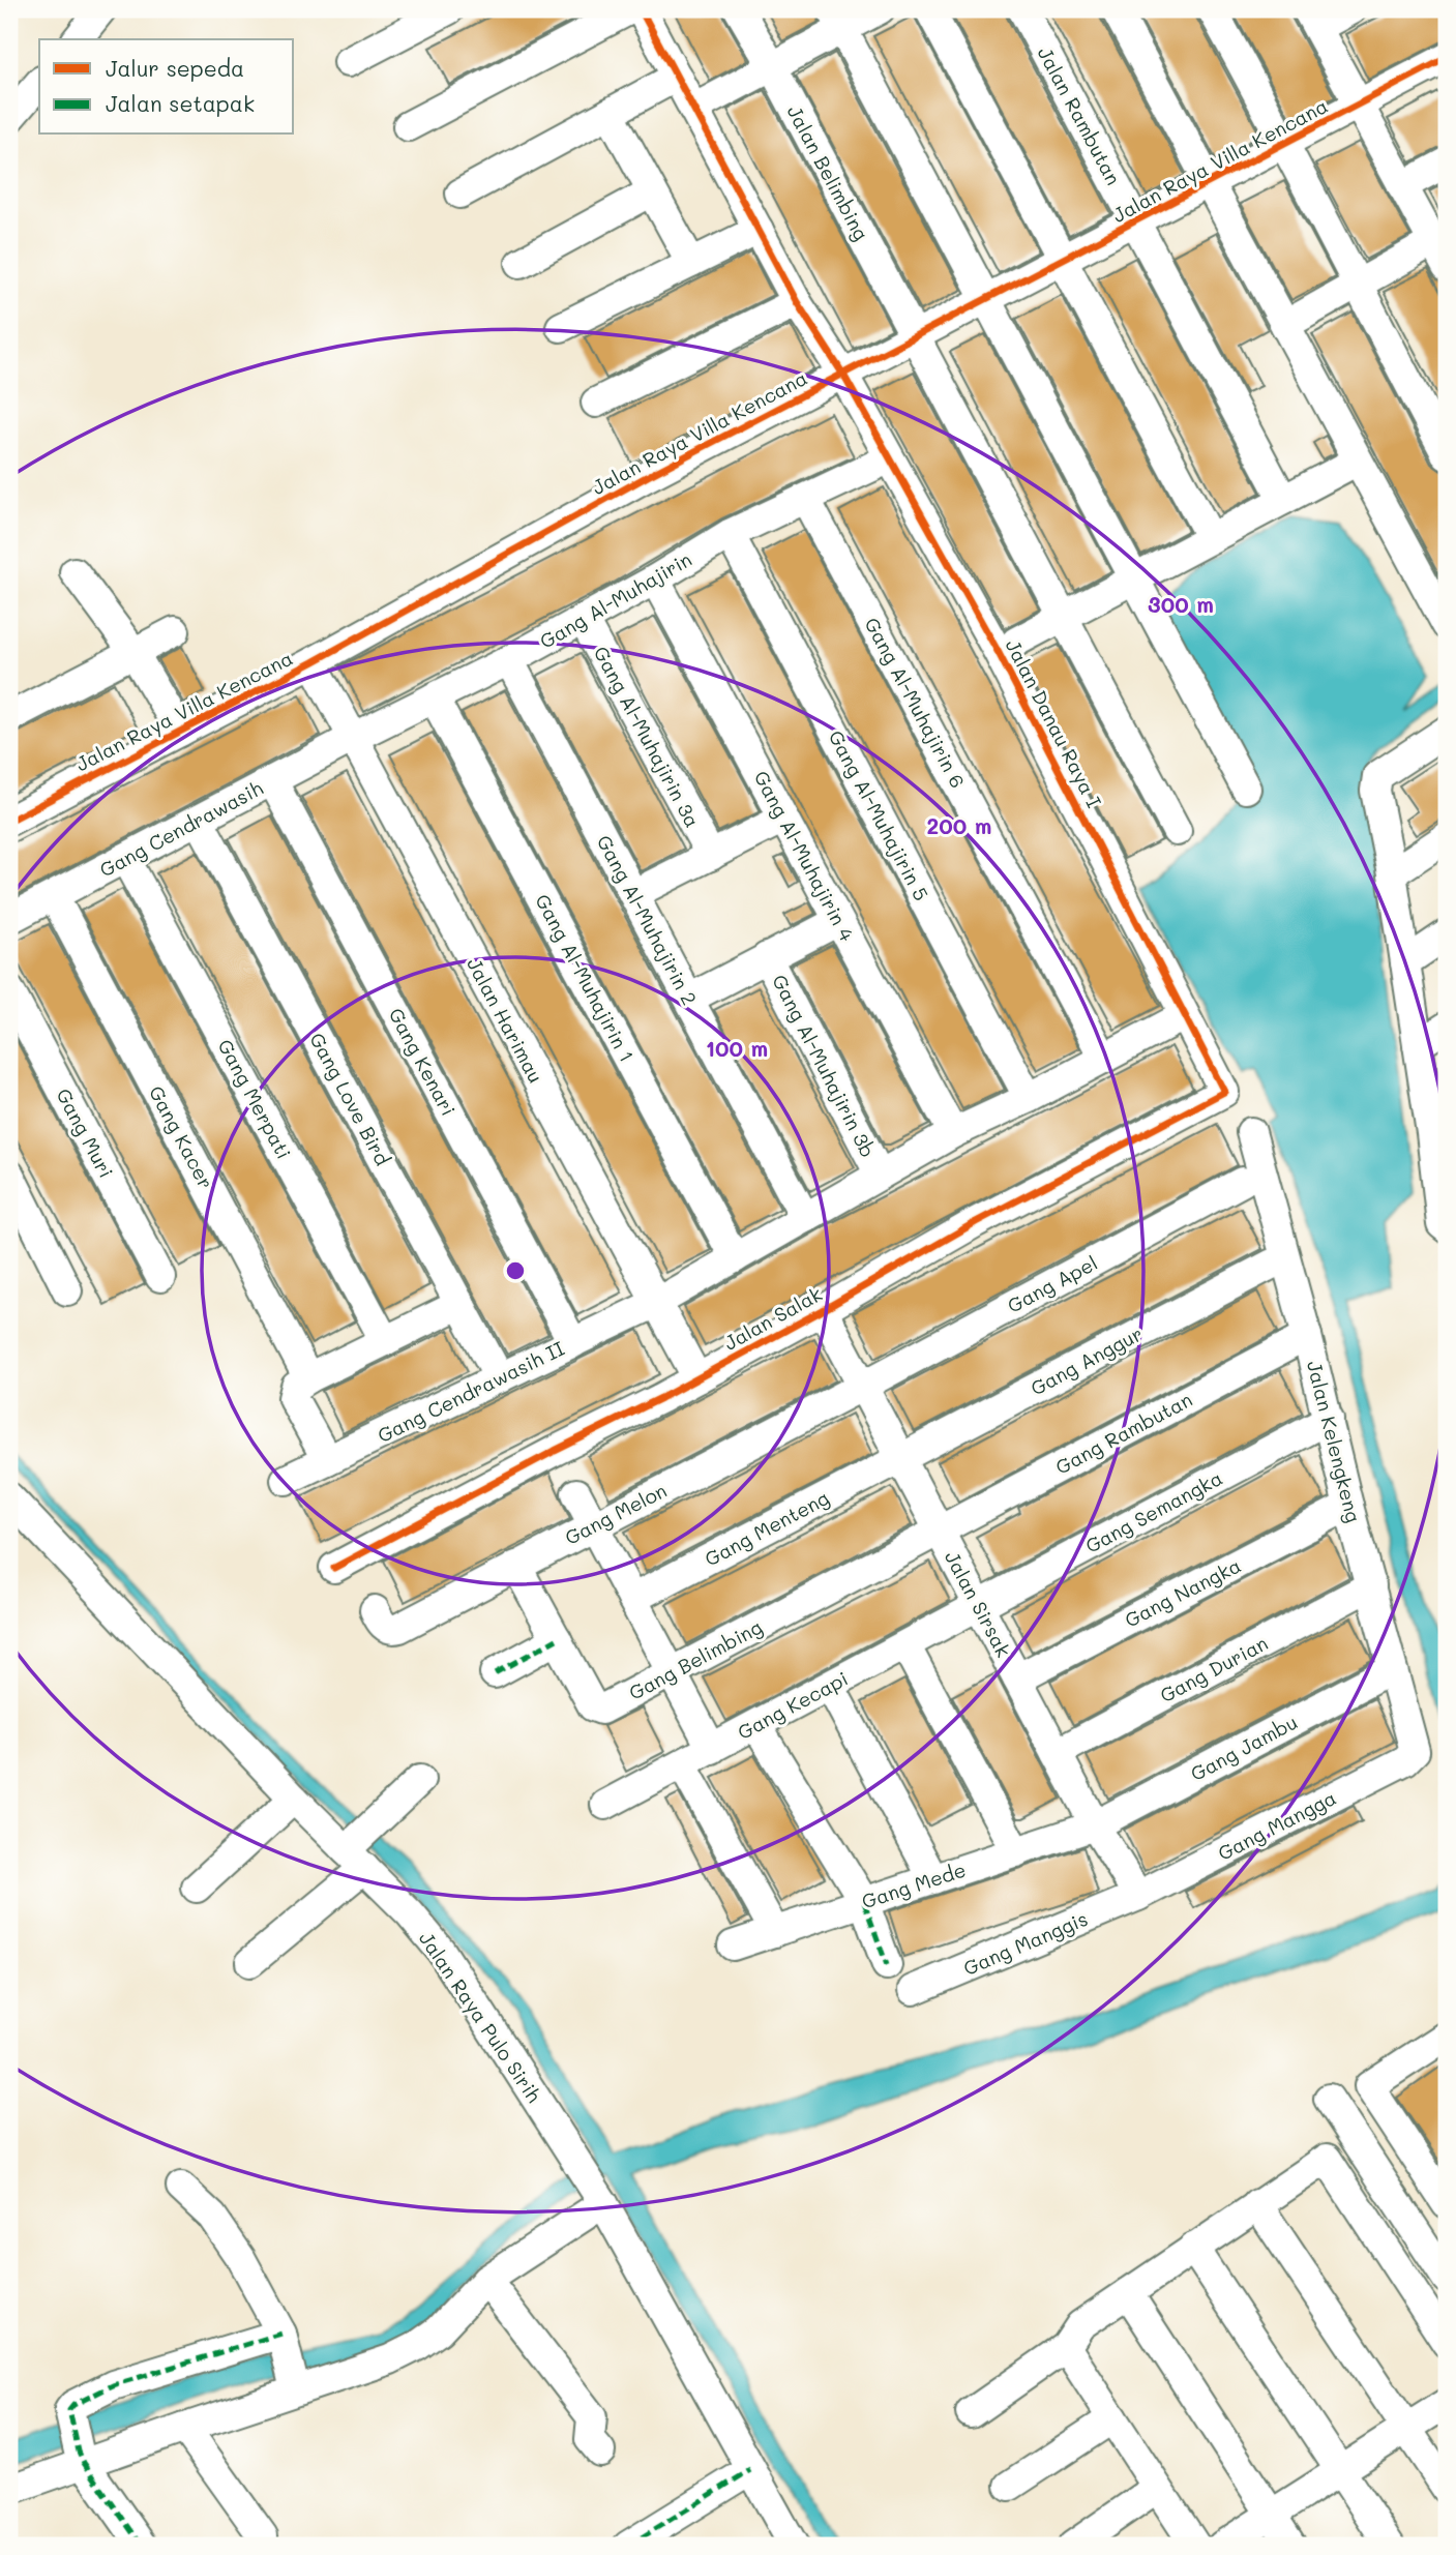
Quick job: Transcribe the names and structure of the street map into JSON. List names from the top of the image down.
{
  "streets": {
    "street": [
      "Jalan Rambutan",
      "Jalan Raya Villa Kencana",
      "Jalan Belimbing",
      "Gang Al-Muhajirin",
      "Gang Al-Muhajirin 6",
      "Jalan Danau Raya I",
      "Gang Al-Muhajirin 3a",
      "Gang Al-Muhajirin 5",
      "Gang Cendrawasih",
      "Gang Al-Muhajirin 4",
      "Gang Al-Muhajirin 2",
      "Gang Al-Muhajirin 1",
      "Jalan Harimau",
      "Gang Kenari",
      "Gang Al-Muhajirin 3b",
      "Gang Merpati",
      "Gang Love Bird",
      "Gang Muri",
      "Gang Kacer",
      "Gang Apel",
      "Jalan Salak",
      "Gang Anggur",
      "Gang Cendrawasih II",
      "Gang Rambutan",
      "Jalan Kelengkeng",
      "Gang Semangka",
      "Gang Melon",
      "Gang Menteng",
      "Gang Nangka",
      "Jalan Sirsak",
      "Gang Belimbing",
      "Gang Durian",
      "Gang Kecapi",
      "Gang Jambu",
      "Gang Mangga",
      "Gang Mede",
      "Gang Manggis",
      "Jalan Raya Pulo Sirih"
    ]
  },
  "crossings": [
    ["Jalan Rambutan", "Jalan Raya Villa Kencana"],
    ["Jalan Raya Villa Kencana", "Jalan Belimbing"],
    ["Jalan Raya Villa Kencana", "Jalan Danau Raya I"],
    ["Jalan Raya Villa Kencana", "Jalan Harimau"],
    ["Gang Al-Muhajirin", "Gang Al-Muhajirin 6"],
    ["Gang Al-Muhajirin", "Gang Al-Muhajirin 3a"],
    ["Gang Al-Muhajirin", "Gang Al-Muhajirin 5"],
    ["Gang Al-Muhajirin", "Gang Cendrawasih"],
    ["Gang Al-Muhajirin", "Gang Al-Muhajirin 4"],
    ["Gang Al-Muhajirin", "Gang Al-Muhajirin 2"],
    ["Gang Al-Muhajirin", "Gang Al-Muhajirin 1"],
    ["Gang Al-Muhajirin", "Jalan Harimau"],
    ["Gang Al-Muhajirin 6", "Gang Cendrawasih II"],
    ["Jalan Danau Raya I", "Jalan Salak"],
    ["Gang Al-Muhajirin 5", "Gang Cendrawasih II"],
    ["Gang Cendrawasih", "Jalan Harimau"],
    ["Gang Cendrawasih", "Gang Kenari"],
    ["Gang Cendrawasih", "Gang Merpati"],
    ["Gang Cendrawasih", "Gang Love Bird"],
    ["Gang Cendrawasih", "Gang Kacer"],
    ["Gang Al-Muhajirin 4", "Gang Cendrawasih II"],
    ["Gang Al-Muhajirin 2", "Gang Cendrawasih II"],
    ["Gang Al-Muhajirin 1", "Gang Cendrawasih II"],
    ["Jalan Harimau", "Jalan Salak"],
    ["Jalan Harimau", "Gang Cendrawasih II"],
    ["Gang Kenari", "Gang Cendrawasih II"],
    ["Gang Al-Muhajirin 3b", "Gang Cendrawasih II"],
    ["Gang Love Bird", "Gang Cendrawasih II"],
    ["Gang Apel", "Gang Melon"],
    ["Gang Apel", "Jalan Sirsak"],
    ["Jalan Salak", "Jalan Sirsak"],
    ["Gang Anggur", "Gang Menteng"],
    ["Gang Anggur", "Jalan Sirsak"],
    ["Gang Rambutan", "Jalan Kelengkeng"],
    ["Gang Rambutan", "Jalan Sirsak"],
    ["Gang Rambutan", "Gang Belimbing"],
    ["Jalan Kelengkeng", "Gang Semangka"],
    ["Jalan Kelengkeng", "Gang Nangka"],
    ["Jalan Kelengkeng", "Gang Durian"],
    ["Jalan Kelengkeng", "Gang Jambu"],
    ["Jalan Kelengkeng", "Gang Mangga"],
    ["Gang Semangka", "Jalan Sirsak"],
    ["Gang Semangka", "Gang Kecapi"],
    ["Gang Melon", "Jalan Sirsak"],
    ["Gang Melon", "Gang Belimbing"],
    ["Gang Menteng", "Jalan Sirsak"],
    ["Gang Nangka", "Jalan Sirsak"],
    ["Jalan Sirsak", "Gang Belimbing"],
    ["Jalan Sirsak", "Gang Durian"],
    ["Jalan Sirsak", "Gang Kecapi"],
    ["Jalan Sirsak", "Gang Jambu"],
    ["Jalan Sirsak", "Gang Mangga"],
    ["Jalan Sirsak", "Gang Mede"],
    ["Jalan Sirsak", "Gang Manggis"],
    ["Gang Jambu", "Gang Mede"],
    ["Gang Mangga", "Gang Manggis"]
  ],
  "legend": ["Jalur sepeda", "Jalan setapak"],
  "rings": ["300 m", "200 m", "100 m"]
}
